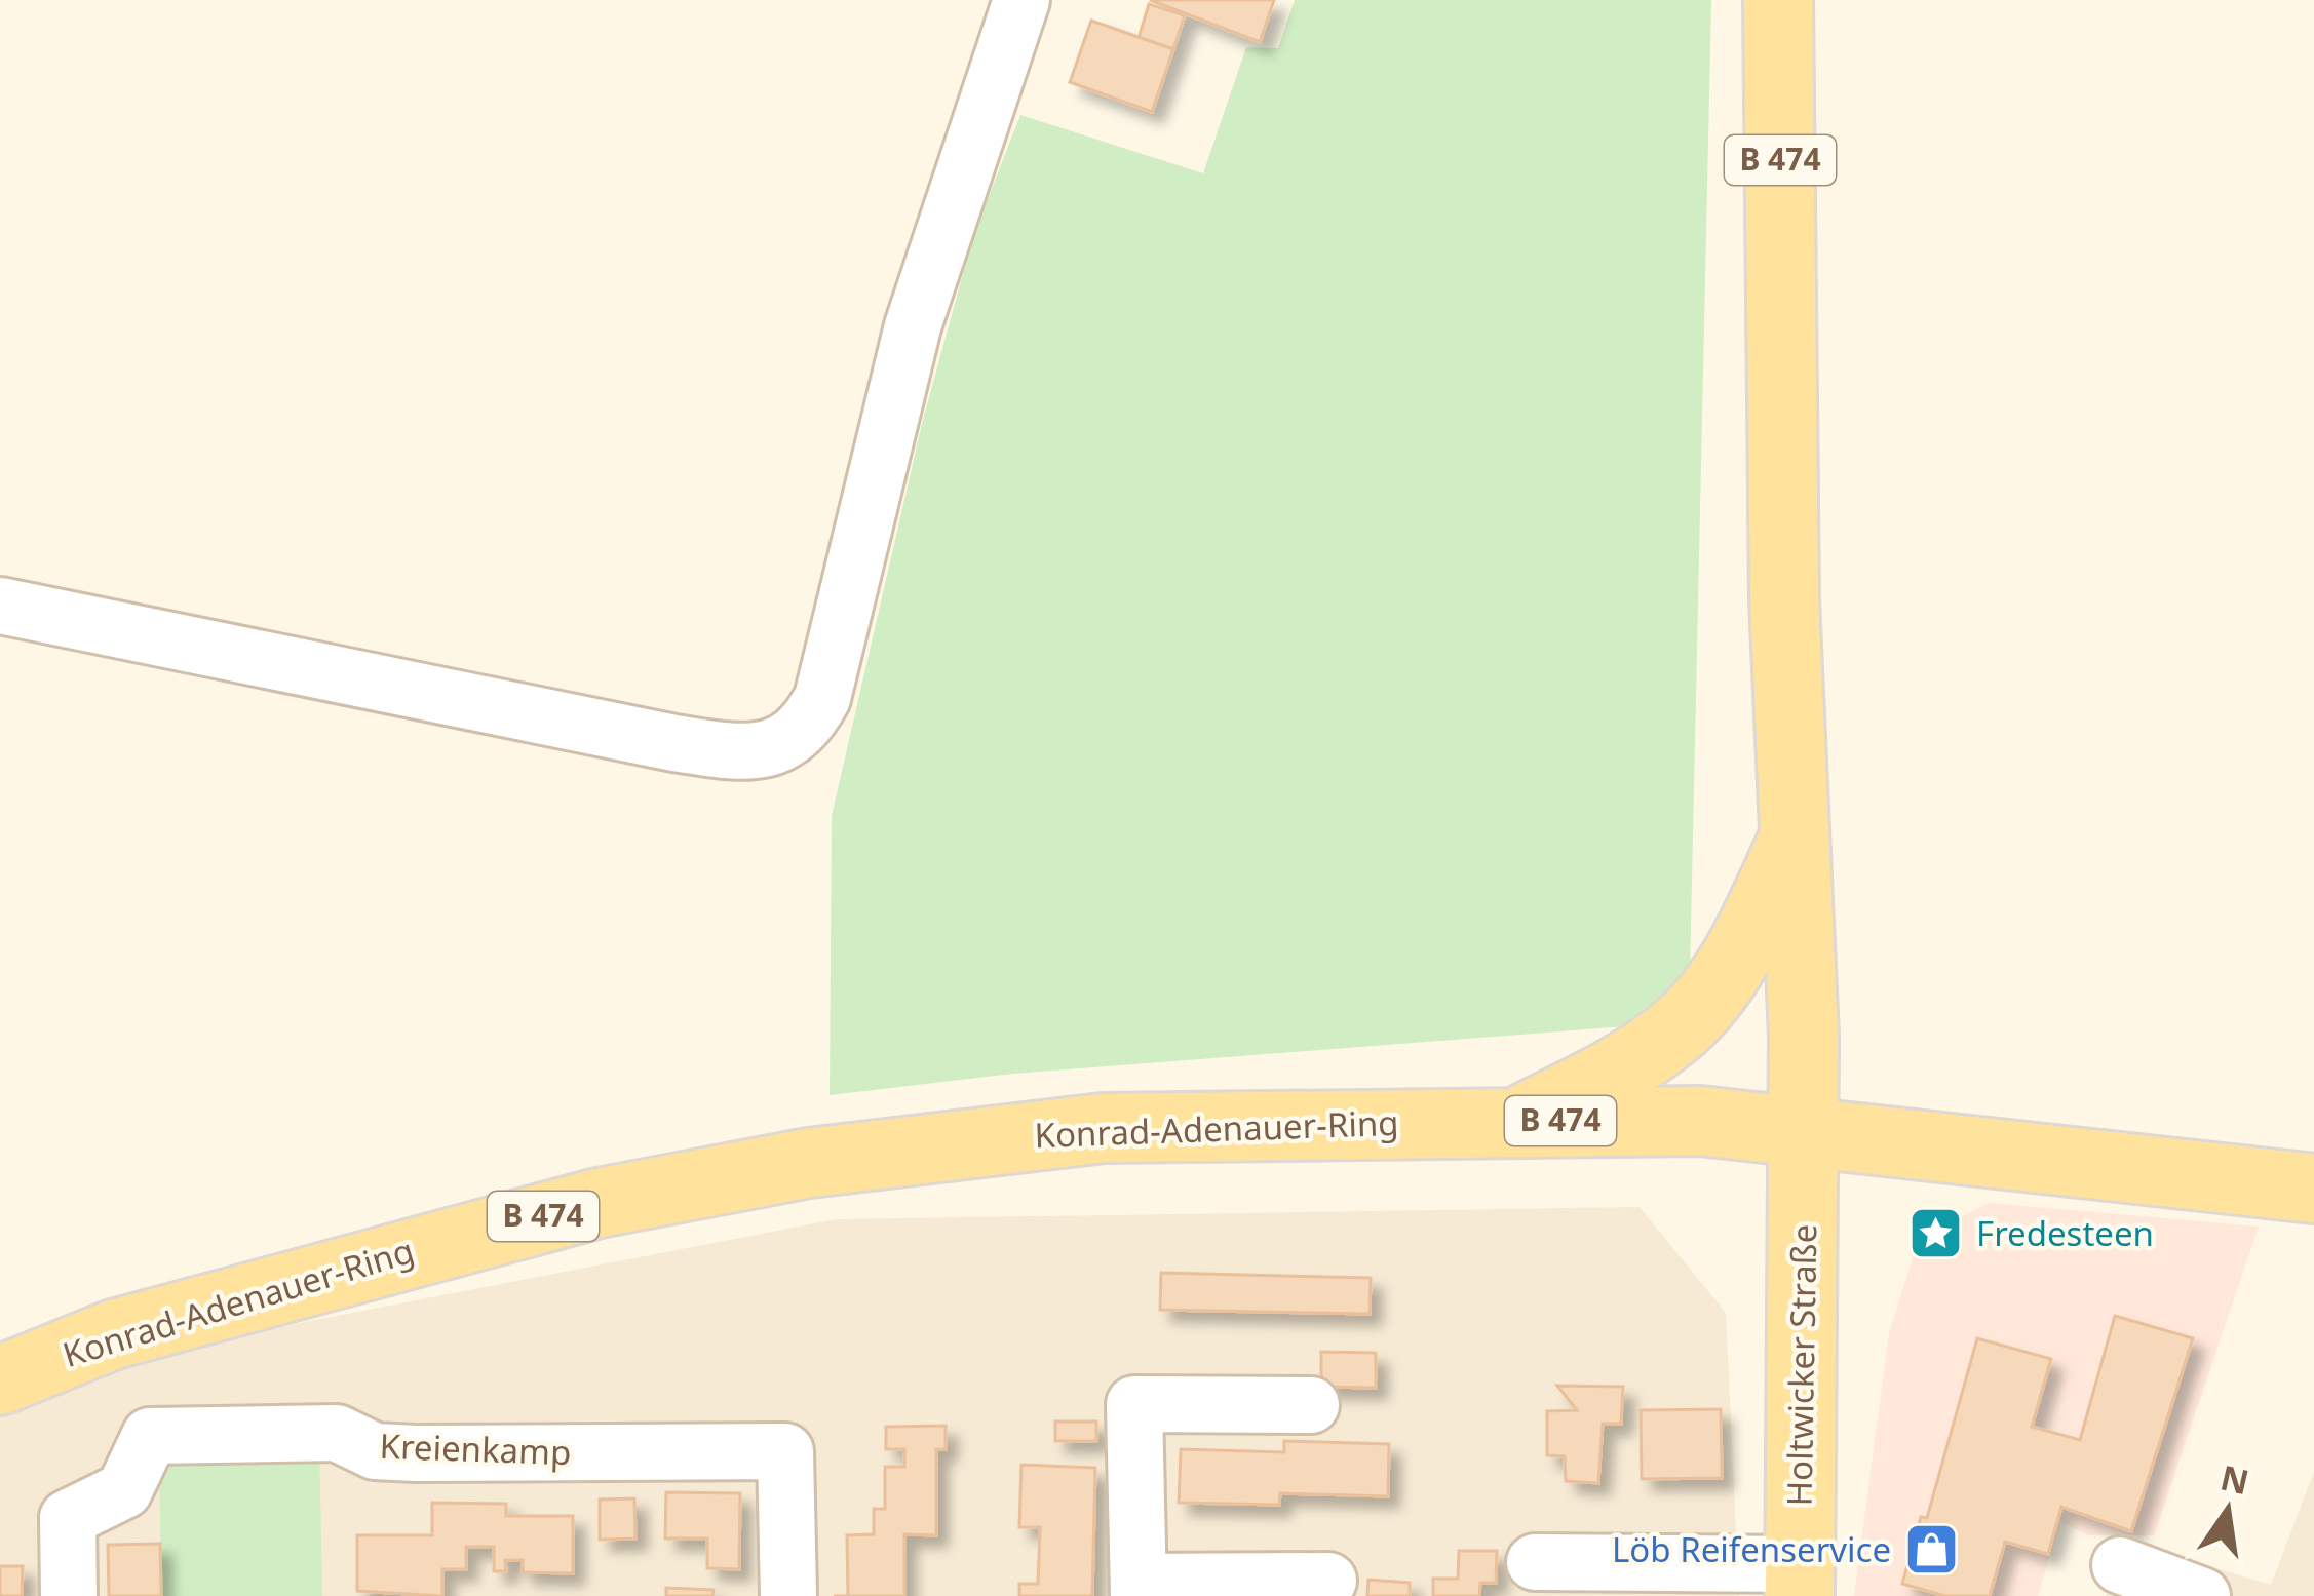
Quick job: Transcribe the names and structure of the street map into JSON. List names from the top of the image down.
{
  "streets": {
    "main road": ["B 474", "Konrad-Adenauer-Ring", "Holtwicker Straße"],
    "street": ["Kreienkamp"]
  },
  "crossings": [
    ["B 474", "Konrad-Adenauer-Ring"],
    ["B 474", "Holtwicker Straße"],
    ["Konrad-Adenauer-Ring", "Holtwicker Straße"]
  ],
  "places": {
    "place": ["Fredesteen"],
    "shop": ["Löb Reifenservice"]
  },
  "north": "top"
}
